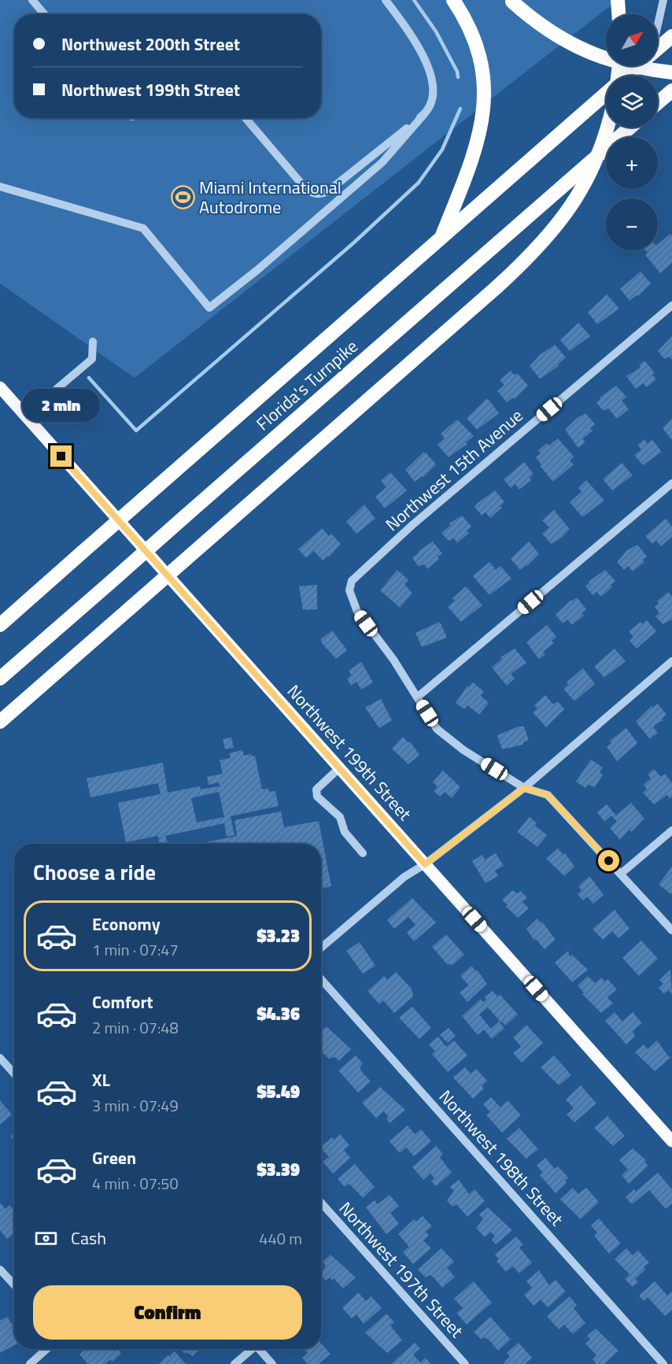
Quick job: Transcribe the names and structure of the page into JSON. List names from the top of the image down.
{
  "streets": {
    "highway": ["Florida's Turnpike"],
    "main road": ["Northwest 199th Street"],
    "street": ["Northwest 15th Avenue", "Northwest 198th Street", "Northwest 197th Street"]
  },
  "places": {
    "sports": ["Miami International Autodrome"]
  },
  "north": "top right",
  "page": {
    "map_buttons": ["+", "−"],
    "banner": ["Northwest 200th Street", "Northwest 199th Street"],
    "bubble": "2 min",
    "heading": "Choose a ride",
    "list": [
      {
        "name": "Economy",
        "note": "1 min · 07:47",
        "value": "$3.23"
      },
      {
        "name": "Comfort",
        "note": "2 min · 07:48",
        "value": "$4.36"
      },
      {
        "name": "XL",
        "note": "3 min · 07:49",
        "value": "$5.49"
      },
      {
        "name": "Green",
        "note": "4 min · 07:50",
        "value": "$3.39"
      }
    ],
    "pay": ["Cash", "440 m"],
    "buttons": "Confirm"
  }
}
